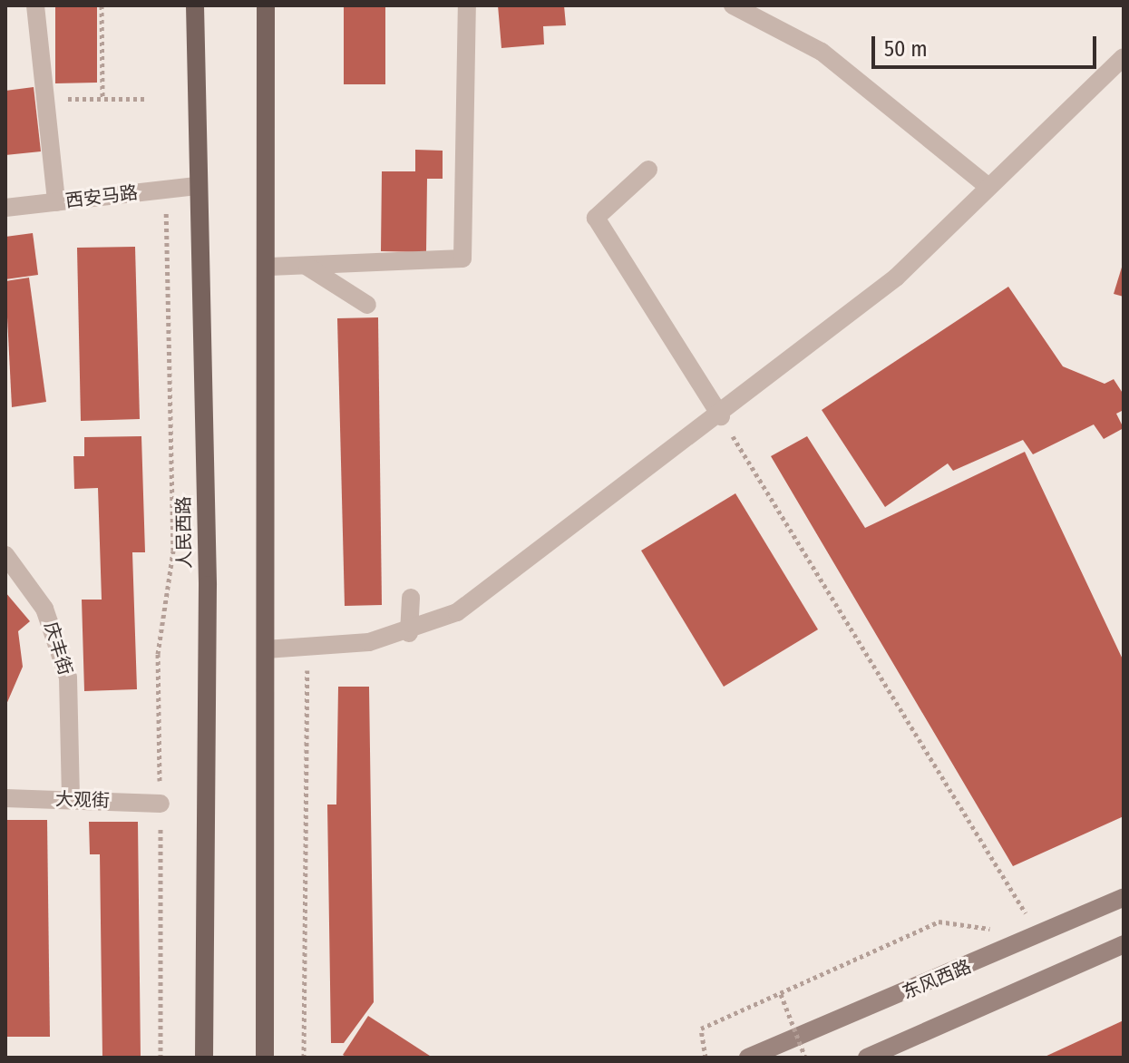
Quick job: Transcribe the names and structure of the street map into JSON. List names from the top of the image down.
{
  "streets": {
    "main road": ["人民西路", "东风西路"],
    "street": ["西安马路", "庆丰街", "大观街"]
  },
  "crossings": [
    ["西安马路", "人民西路"],
    ["庆丰街", "大观街"]
  ],
  "scale_bar": "50 m"
}
